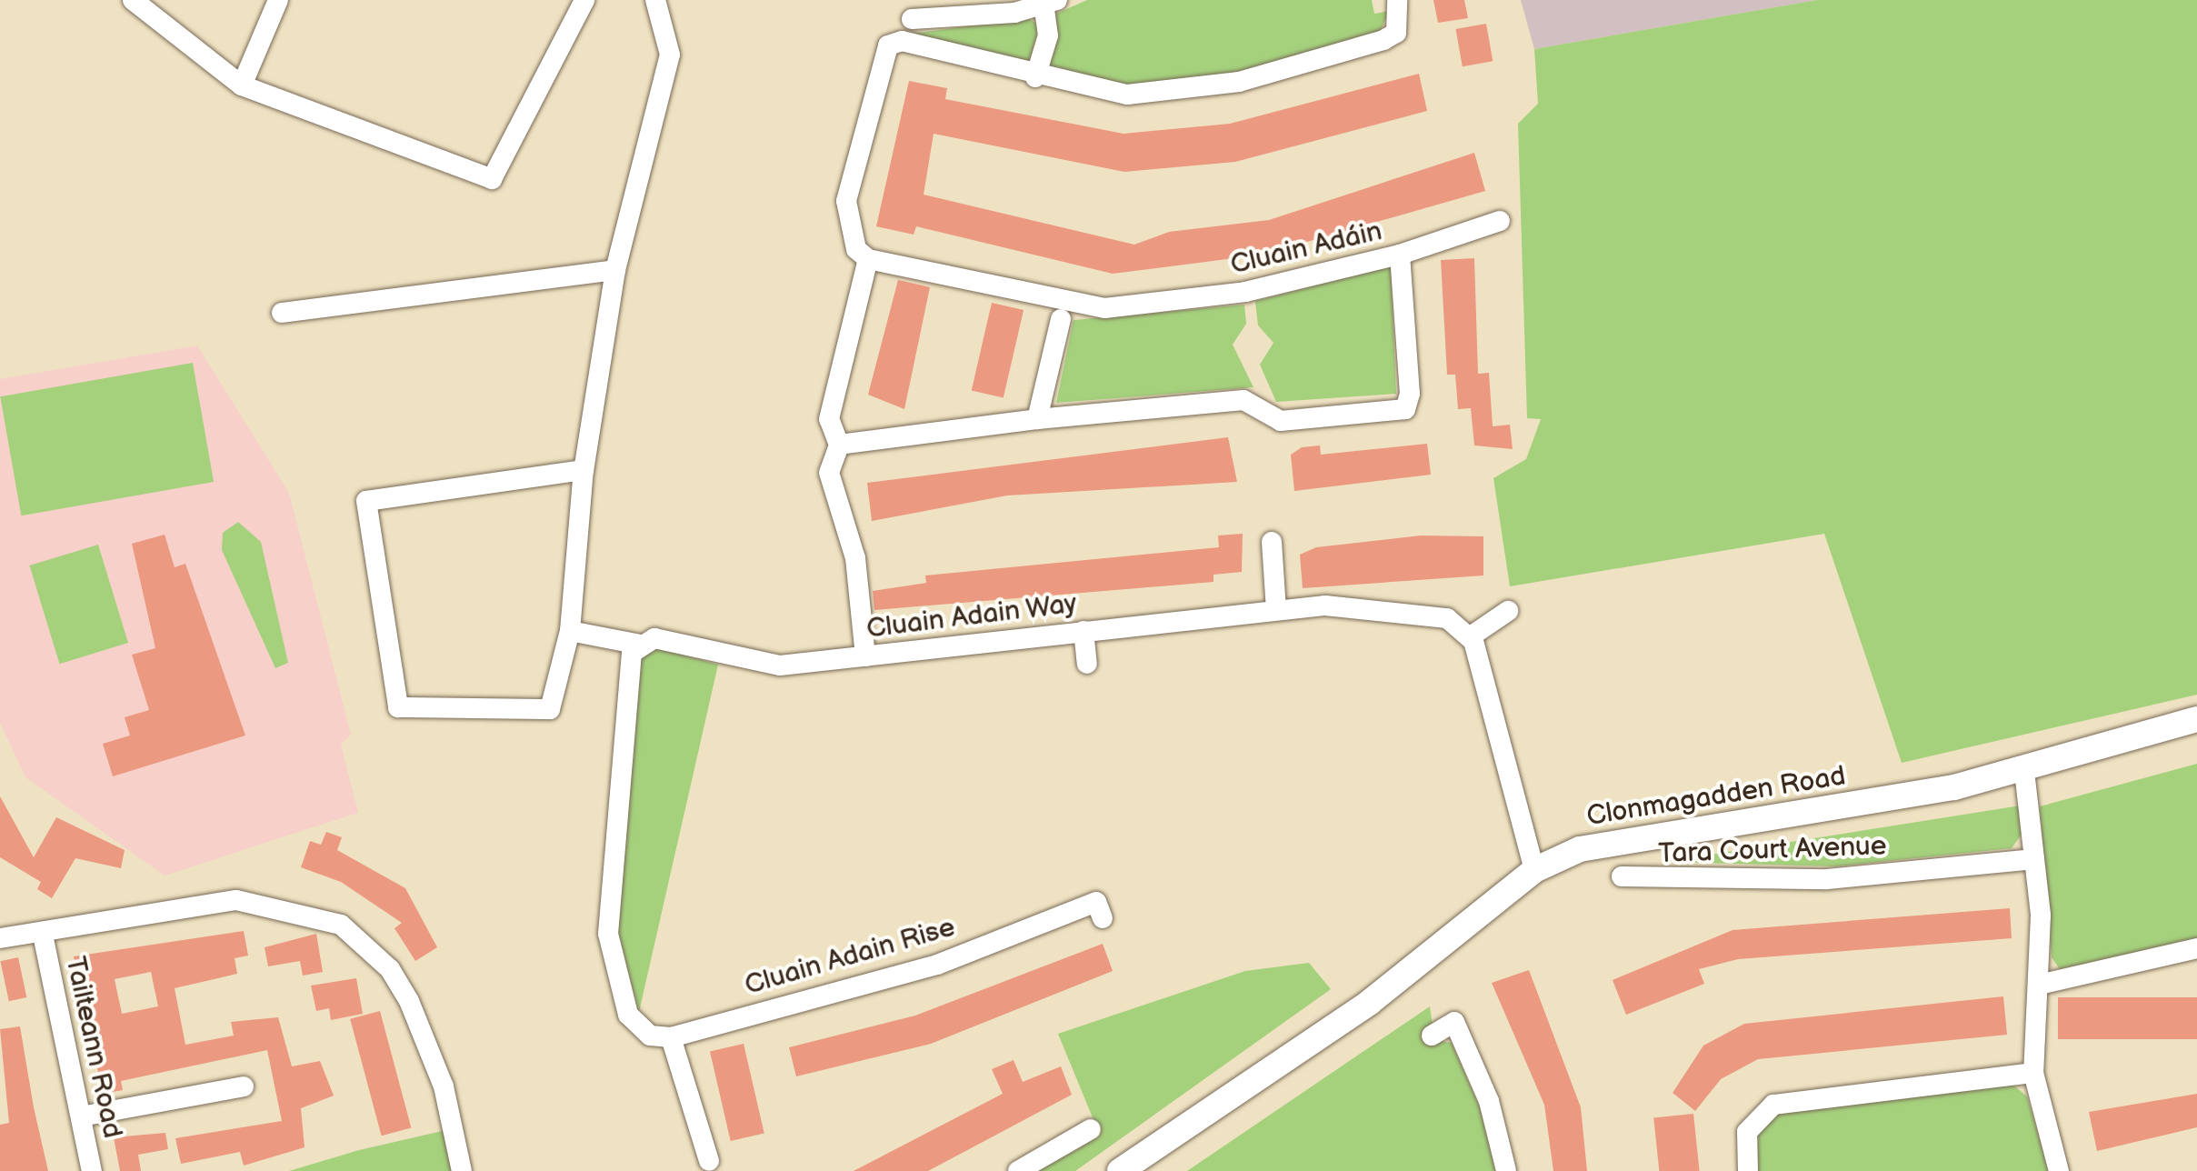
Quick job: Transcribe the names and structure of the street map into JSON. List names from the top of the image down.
{
  "streets": {
    "street": [
      "Cluain Adáin",
      "Cluain Adain Way",
      "Clonmagadden Road",
      "Tara Court Avenue",
      "Cluain Adain Rise",
      "Tailteann Road"
    ]
  }
}
